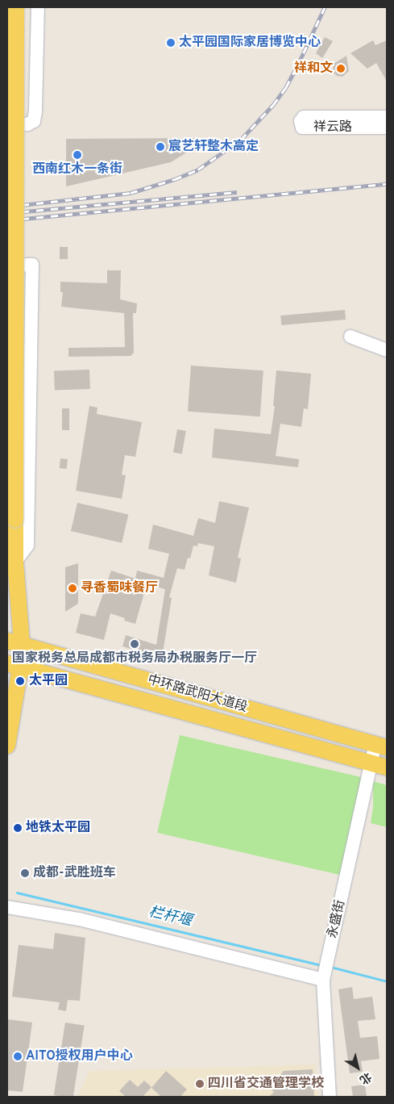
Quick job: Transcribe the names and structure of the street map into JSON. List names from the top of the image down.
{
  "streets": {
    "main road": ["中环路武阳大道段"],
    "street": ["祥云路", "永盛街"]
  },
  "crossings": [
    ["中环路武阳大道段", "永盛街"]
  ],
  "water": ["栏杆堰"],
  "places": [
    "太平园国际家居博览中心",
    "祥和文",
    "宸艺轩整木高定",
    "西南红木一条街",
    "寻香蜀味餐厅",
    "国家税务总局成都市税务局办税服务厅一厅",
    "太平园",
    "地铁太平园",
    "成都-武胜班车",
    "AITO授权用户中心",
    "四川省交通管理学校"
  ],
  "north": "bottom right"
}
